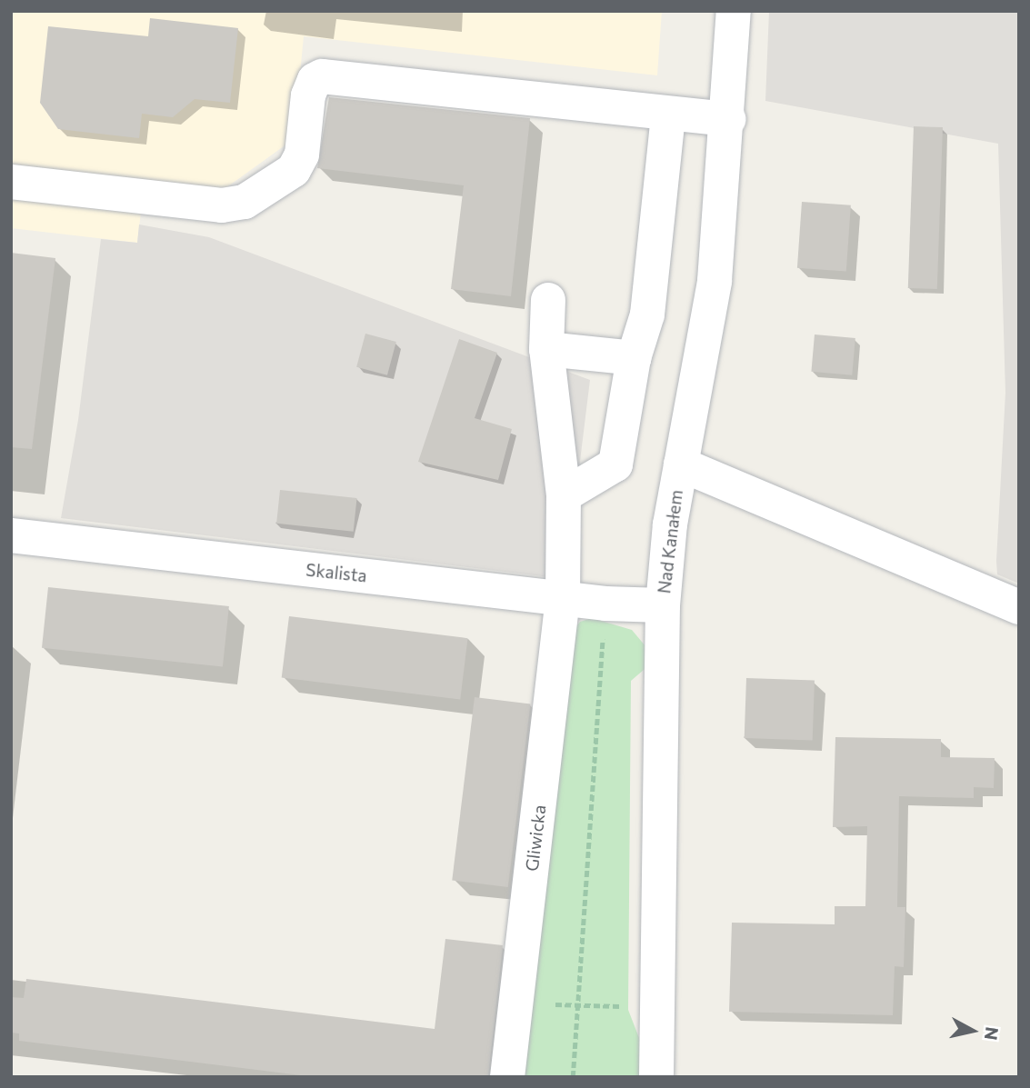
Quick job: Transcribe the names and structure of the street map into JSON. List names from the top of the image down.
{
  "streets": {
    "street": ["Nad Kanałem", "Skalista", "Gliwicka"]
  },
  "crossings": [
    ["Nad Kanałem", "Skalista"],
    ["Skalista", "Gliwicka"]
  ],
  "north": "right"
}
